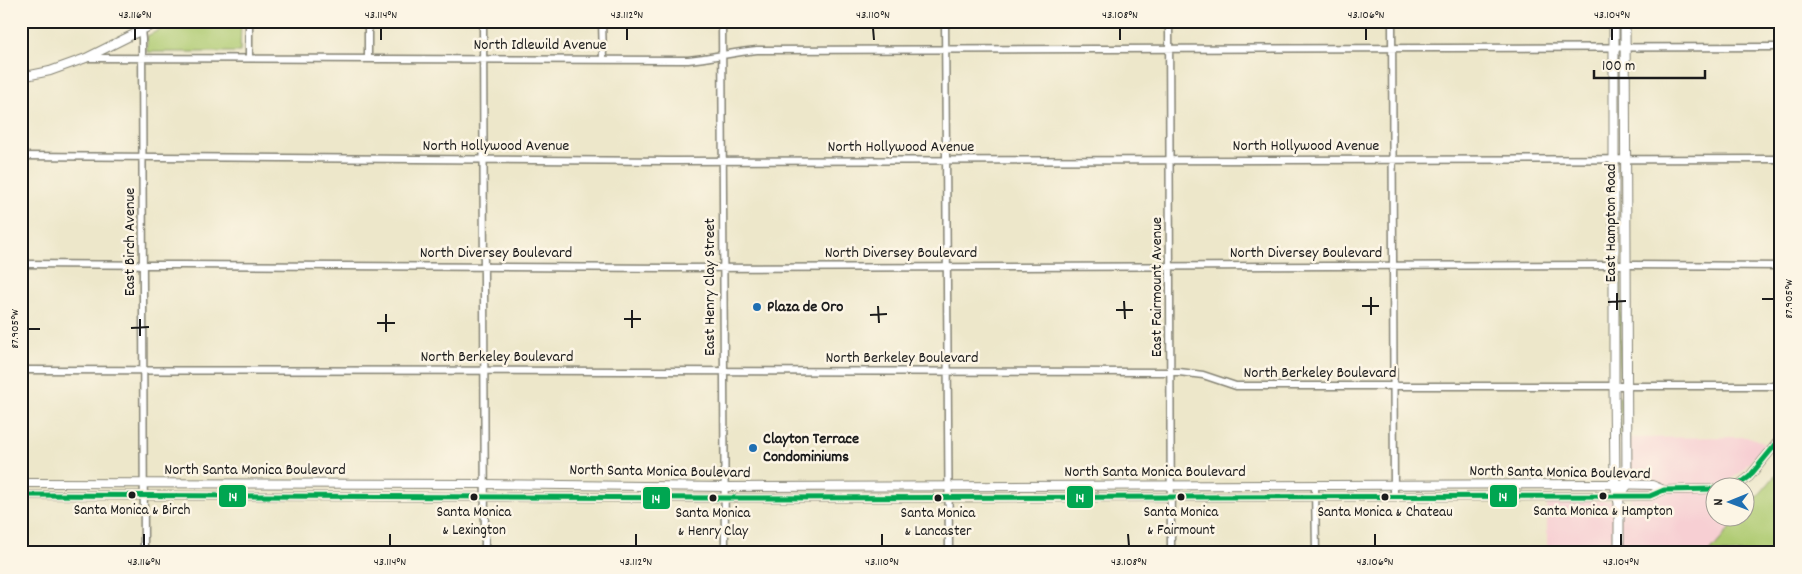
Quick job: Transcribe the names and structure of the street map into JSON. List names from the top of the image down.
{
  "streets": {
    "main road": ["East Hampton Road"],
    "street": [
      "North Idlewild Avenue",
      "North Hollywood Avenue",
      "East Birch Avenue",
      "North Diversey Boulevard",
      "East Henry Clay Street",
      "East Fairmount Avenue",
      "North Berkeley Boulevard",
      "North Santa Monica Boulevard"
    ]
  },
  "crossings": [
    ["North Idlewild Avenue", "East Hampton Road"],
    ["North Idlewild Avenue", "East Birch Avenue"],
    ["North Idlewild Avenue", "East Henry Clay Street"],
    ["North Idlewild Avenue", "East Fairmount Avenue"],
    ["North Hollywood Avenue", "East Hampton Road"],
    ["North Hollywood Avenue", "East Birch Avenue"],
    ["North Hollywood Avenue", "East Henry Clay Street"],
    ["North Hollywood Avenue", "East Fairmount Avenue"],
    ["East Hampton Road", "North Diversey Boulevard"],
    ["East Hampton Road", "North Berkeley Boulevard"],
    ["East Hampton Road", "North Santa Monica Boulevard"],
    ["East Birch Avenue", "North Diversey Boulevard"],
    ["East Birch Avenue", "North Berkeley Boulevard"],
    ["East Birch Avenue", "North Santa Monica Boulevard"],
    ["North Diversey Boulevard", "East Henry Clay Street"],
    ["North Diversey Boulevard", "East Fairmount Avenue"],
    ["East Henry Clay Street", "North Berkeley Boulevard"],
    ["East Henry Clay Street", "North Santa Monica Boulevard"],
    ["East Fairmount Avenue", "North Berkeley Boulevard"],
    ["East Fairmount Avenue", "North Santa Monica Boulevard"]
  ],
  "places": [
    "Plaza de Oro",
    "Clayton Terrace Condominiums",
    "Santa Monica & Birch",
    "Santa Monica & Hampton",
    "Santa Monica & Lexington",
    "Santa Monica & Fairmount",
    "Santa Monica & Chateau",
    "Santa Monica & Henry Clay",
    "Santa Monica & Lancaster"
  ],
  "lines": ["transit line 14"],
  "scale_bar": "100 m",
  "north": "left",
  "coordinates": [
    "43.116°N",
    "43.114°N",
    "43.112°N",
    "43.110°N",
    "43.108°N",
    "43.106°N",
    "43.104°N",
    "87.905°W"
  ]
}
